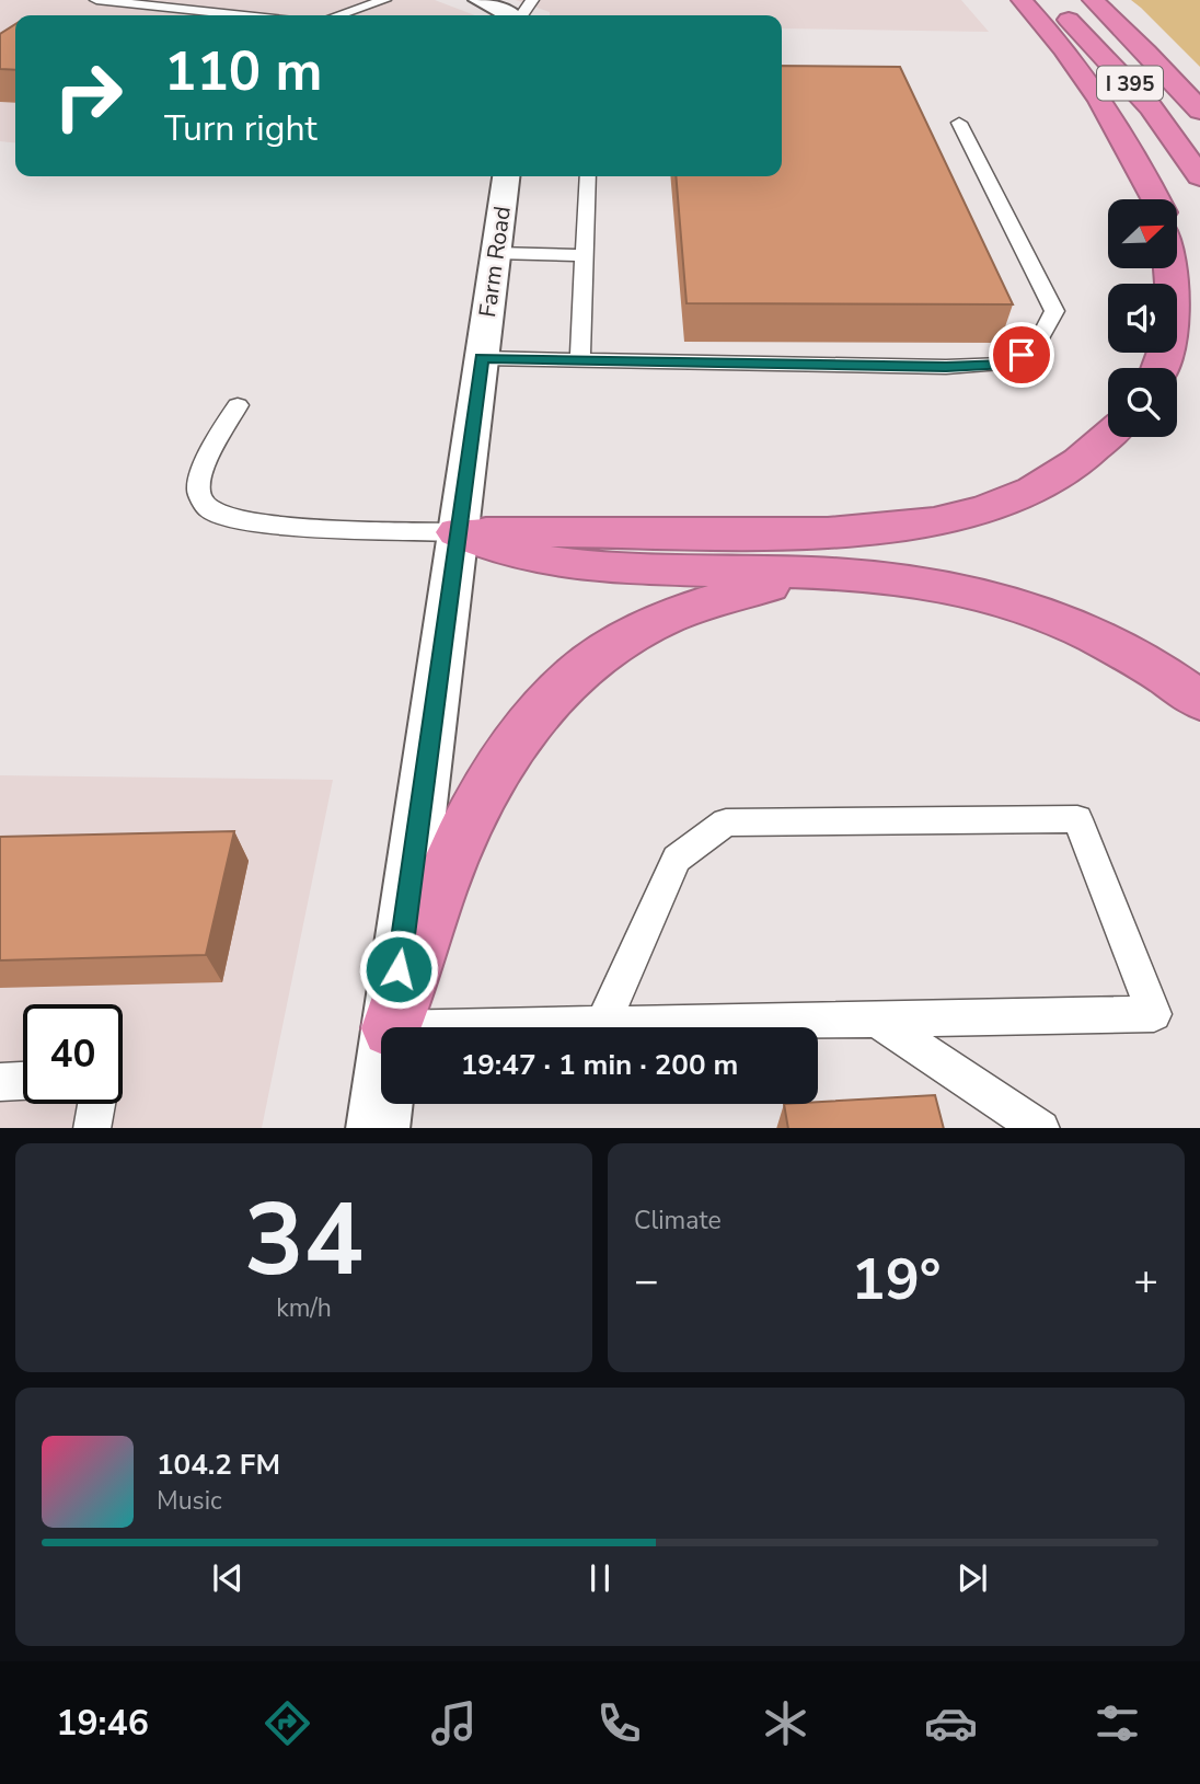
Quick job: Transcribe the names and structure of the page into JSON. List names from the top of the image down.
{
  "streets": {
    "highway": ["I 395"],
    "street": ["Farm Road"]
  },
  "north": "top right",
  "page": {
    "turn": ["110 m", "Turn right"],
    "limit": "40",
    "trip": "19:47 · 1 min · 200 m",
    "tile": [
      ["34", "km/h"],
      "Climate"
    ],
    "heat": ["−", "19°", "+"],
    "song": ["104.2 FM", "Music"],
    "tabs": "19:46"
  }
}
